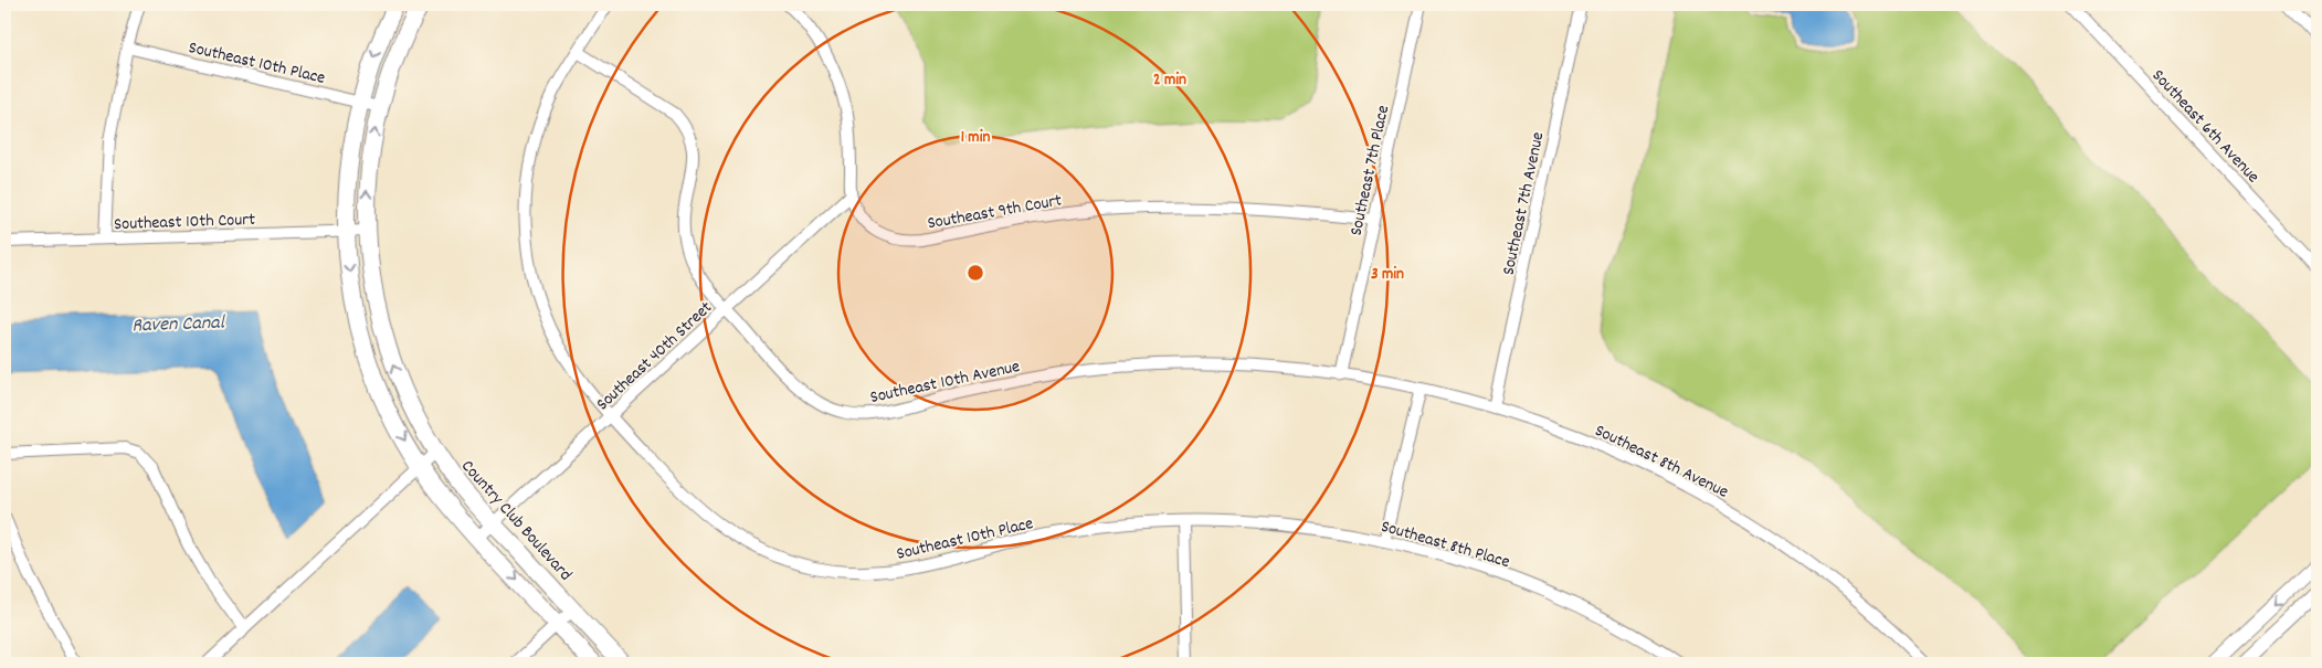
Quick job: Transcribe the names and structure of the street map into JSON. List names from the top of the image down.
{
  "streets": {
    "main road": ["Country Club Boulevard"],
    "street": [
      "Southeast 10th Place",
      "Southeast 6th Avenue",
      "Southeast 7th Place",
      "Southeast 7th Avenue",
      "Southeast 9th Court",
      "Southeast 10th Court",
      "Southeast 40th Street",
      "Southeast 10th Avenue",
      "Southeast 8th Avenue",
      "Southeast 8th Place"
    ]
  },
  "crossings": [
    ["Southeast 10th Place", "Southeast 40th Street"],
    ["Southeast 10th Place", "Southeast 10th Avenue"],
    ["Southeast 10th Place", "Country Club Boulevard"],
    ["Southeast 10th Place", "Southeast 8th Place"],
    ["Southeast 7th Place", "Southeast 9th Court"],
    ["Southeast 7th Place", "Southeast 10th Avenue"],
    ["Southeast 7th Place", "Southeast 8th Avenue"],
    ["Southeast 7th Avenue", "Southeast 8th Avenue"],
    ["Southeast 9th Court", "Southeast 40th Street"],
    ["Southeast 10th Court", "Country Club Boulevard"],
    ["Southeast 40th Street", "Southeast 10th Avenue"],
    ["Southeast 40th Street", "Country Club Boulevard"],
    ["Southeast 10th Avenue", "Southeast 8th Avenue"]
  ],
  "water": ["Raven Canal"],
  "rings": ["2 min", "1 min", "3 min"]
}
